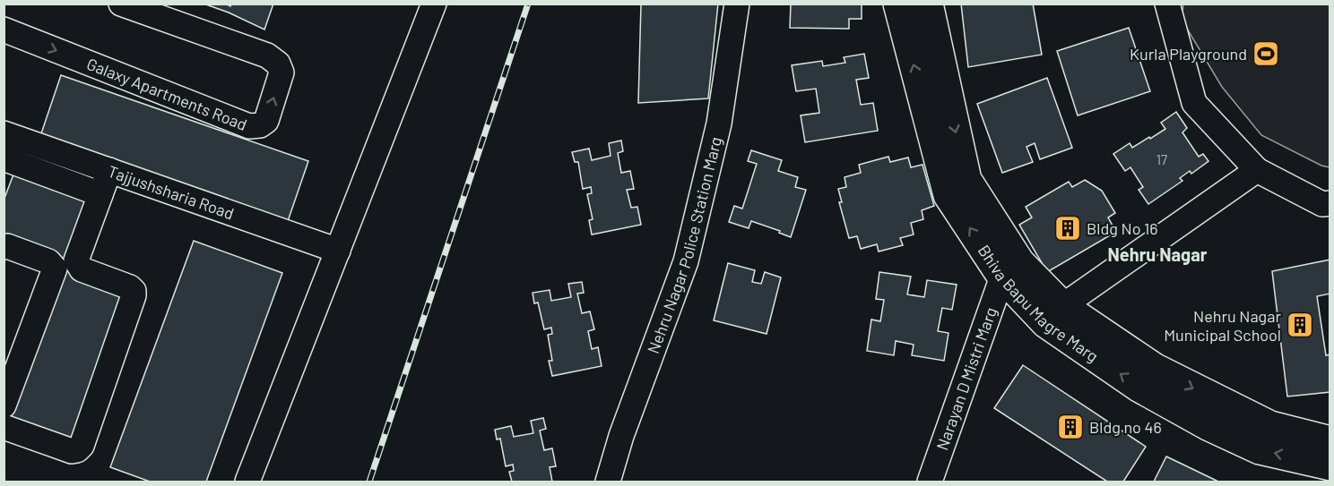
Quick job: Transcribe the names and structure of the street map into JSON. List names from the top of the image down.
{
  "streets": {
    "street": [
      "Galaxy Apartments Road",
      "Tajjushsharia Road",
      "Nehru Nagar Police Station Marg",
      "Bhiva Bapu Magre Marg",
      "Narayan D Mistri Marg"
    ]
  },
  "crossings": [
    ["Bhiva Bapu Magre Marg", "Narayan D Mistri Marg"]
  ],
  "districts": ["Nehru Nagar"],
  "places": {
    "sports": ["Kurla Playground"],
    "building": ["Bldg No 16", "Nehru Nagar Municipal School", "Bldg no 46"]
  },
  "house_numbers": ["17"]
}
